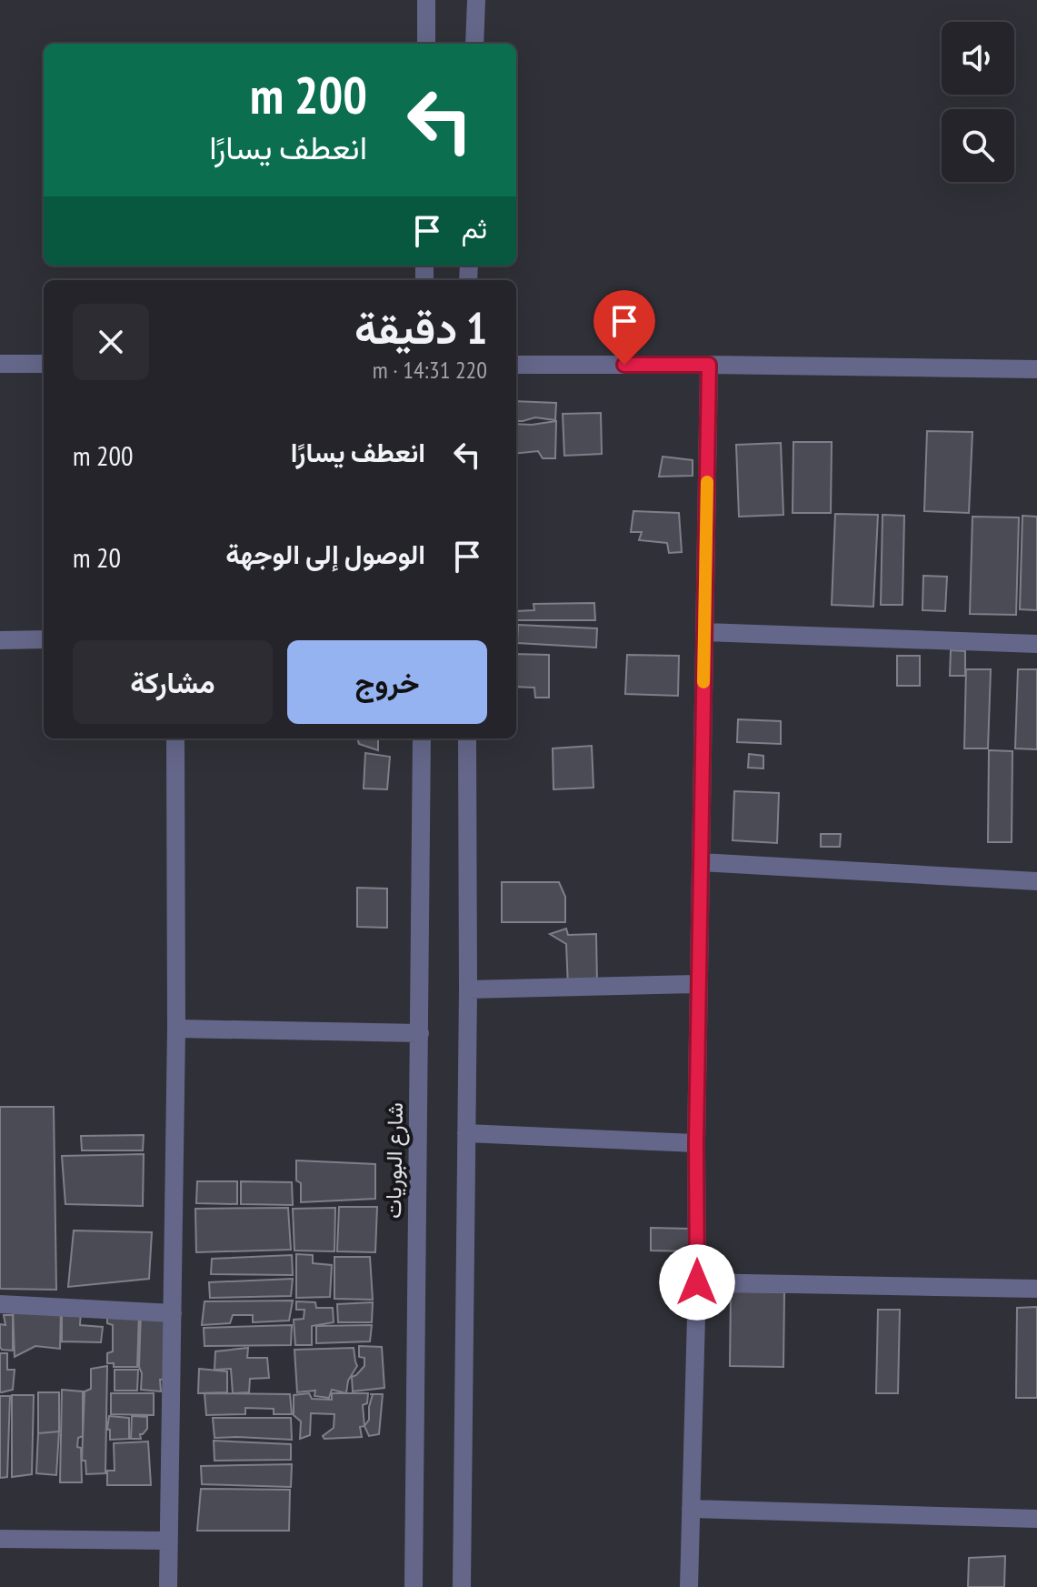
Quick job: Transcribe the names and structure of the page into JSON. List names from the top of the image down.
{
  "streets": {
    "street": ["شارع البوريات"]
  },
  "page": {
    "turn": ["200 m", "انعطف يسارًا"],
    "then": "ثم",
    "heading": ["1 دقيقة", "220 m · 14:31"],
    "list": [
      {
        "name": "انعطف يسارًا",
        "value": "200 m"
      },
      {
        "name": "الوصول إلى الوجهة",
        "value": "20 m"
      }
    ],
    "buttons": ["خروج", "مشاركة"]
  }
}
